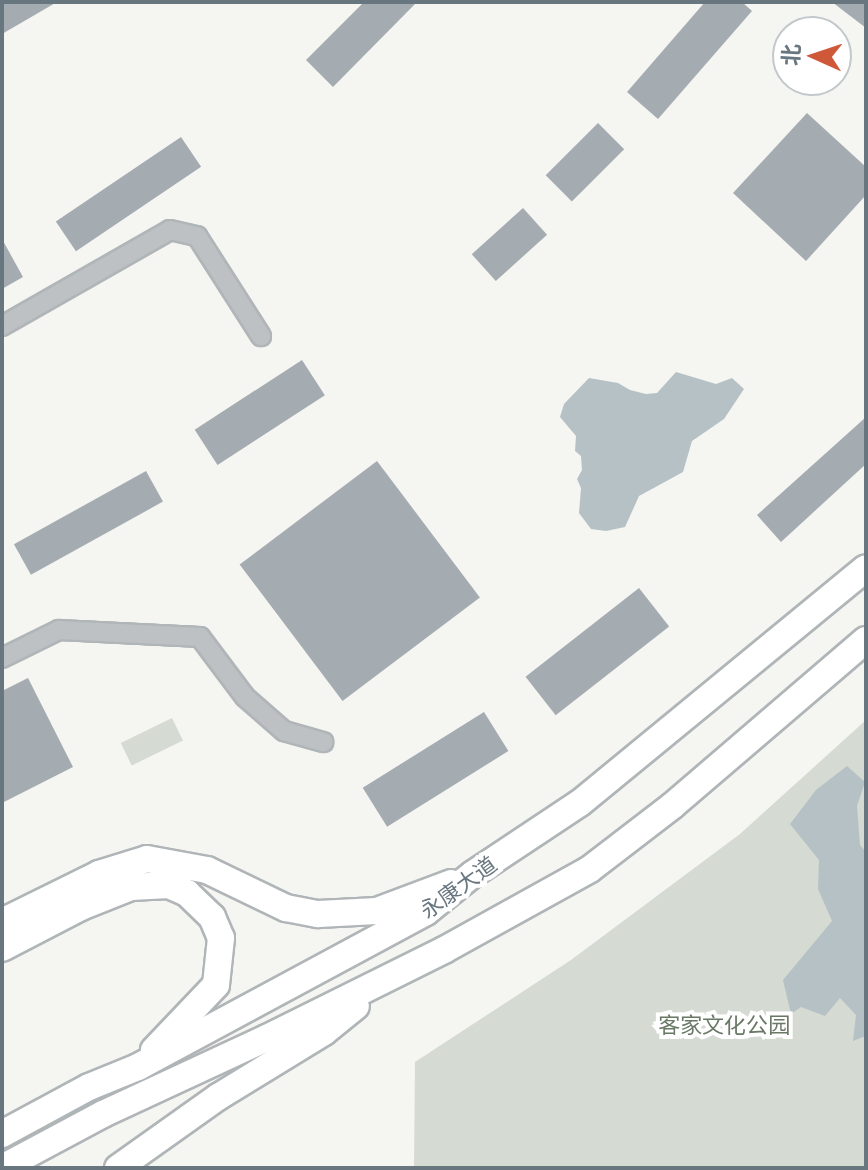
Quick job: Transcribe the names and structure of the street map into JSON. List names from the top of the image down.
{
  "streets": {
    "main road": ["永康大道"]
  },
  "parks": ["客家文化公园"],
  "north": "left"
}
